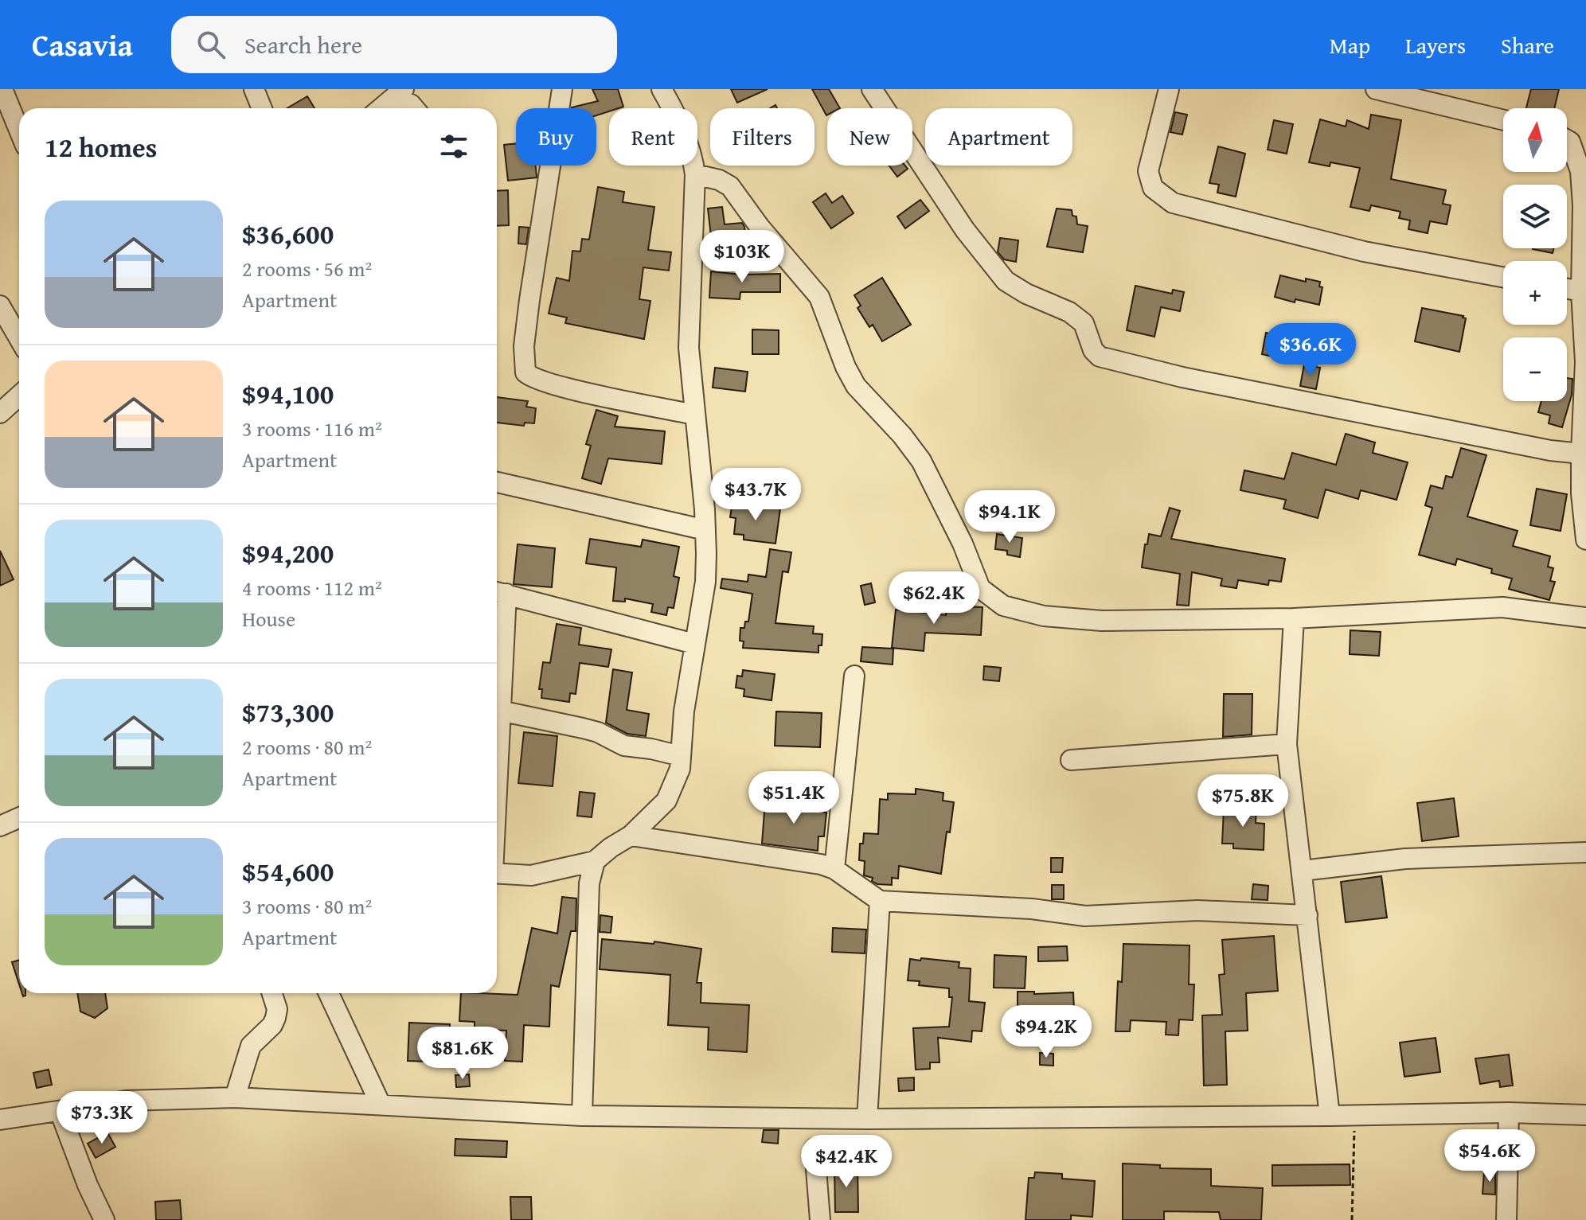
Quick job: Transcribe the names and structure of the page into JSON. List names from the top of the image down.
{
  "north": "top",
  "page": {
    "header": "Casavia",
    "search": "Search here",
    "nav": ["Map", "Layers", "Share"],
    "map_buttons": ["+", "−"],
    "chip": [
      "Buy",
      "Rent",
      "Filters",
      "New",
      "Apartment"
    ],
    "heading": "12 homes",
    "list": [
      {
        "name": "$36,600",
        "note": "2 rooms · 56 m² · Apartment"
      },
      {
        "name": "$94,100",
        "note": "3 rooms · 116 m² · Apartment"
      },
      {
        "name": "$94,200",
        "note": "4 rooms · 112 m² · House"
      },
      {
        "name": "$73,300",
        "note": "2 rooms · 80 m² · Apartment"
      },
      {
        "name": "$54,600",
        "note": "3 rooms · 80 m² · Apartment"
      }
    ],
    "price": [
      "$103K",
      "$36.6K",
      "$43.7K",
      "$94.1K",
      "$62.4K",
      "$51.4K",
      "$75.8K",
      "$94.2K",
      "$81.6K",
      "$73.3K",
      "$54.6K",
      "$42.4K"
    ]
  }
}
